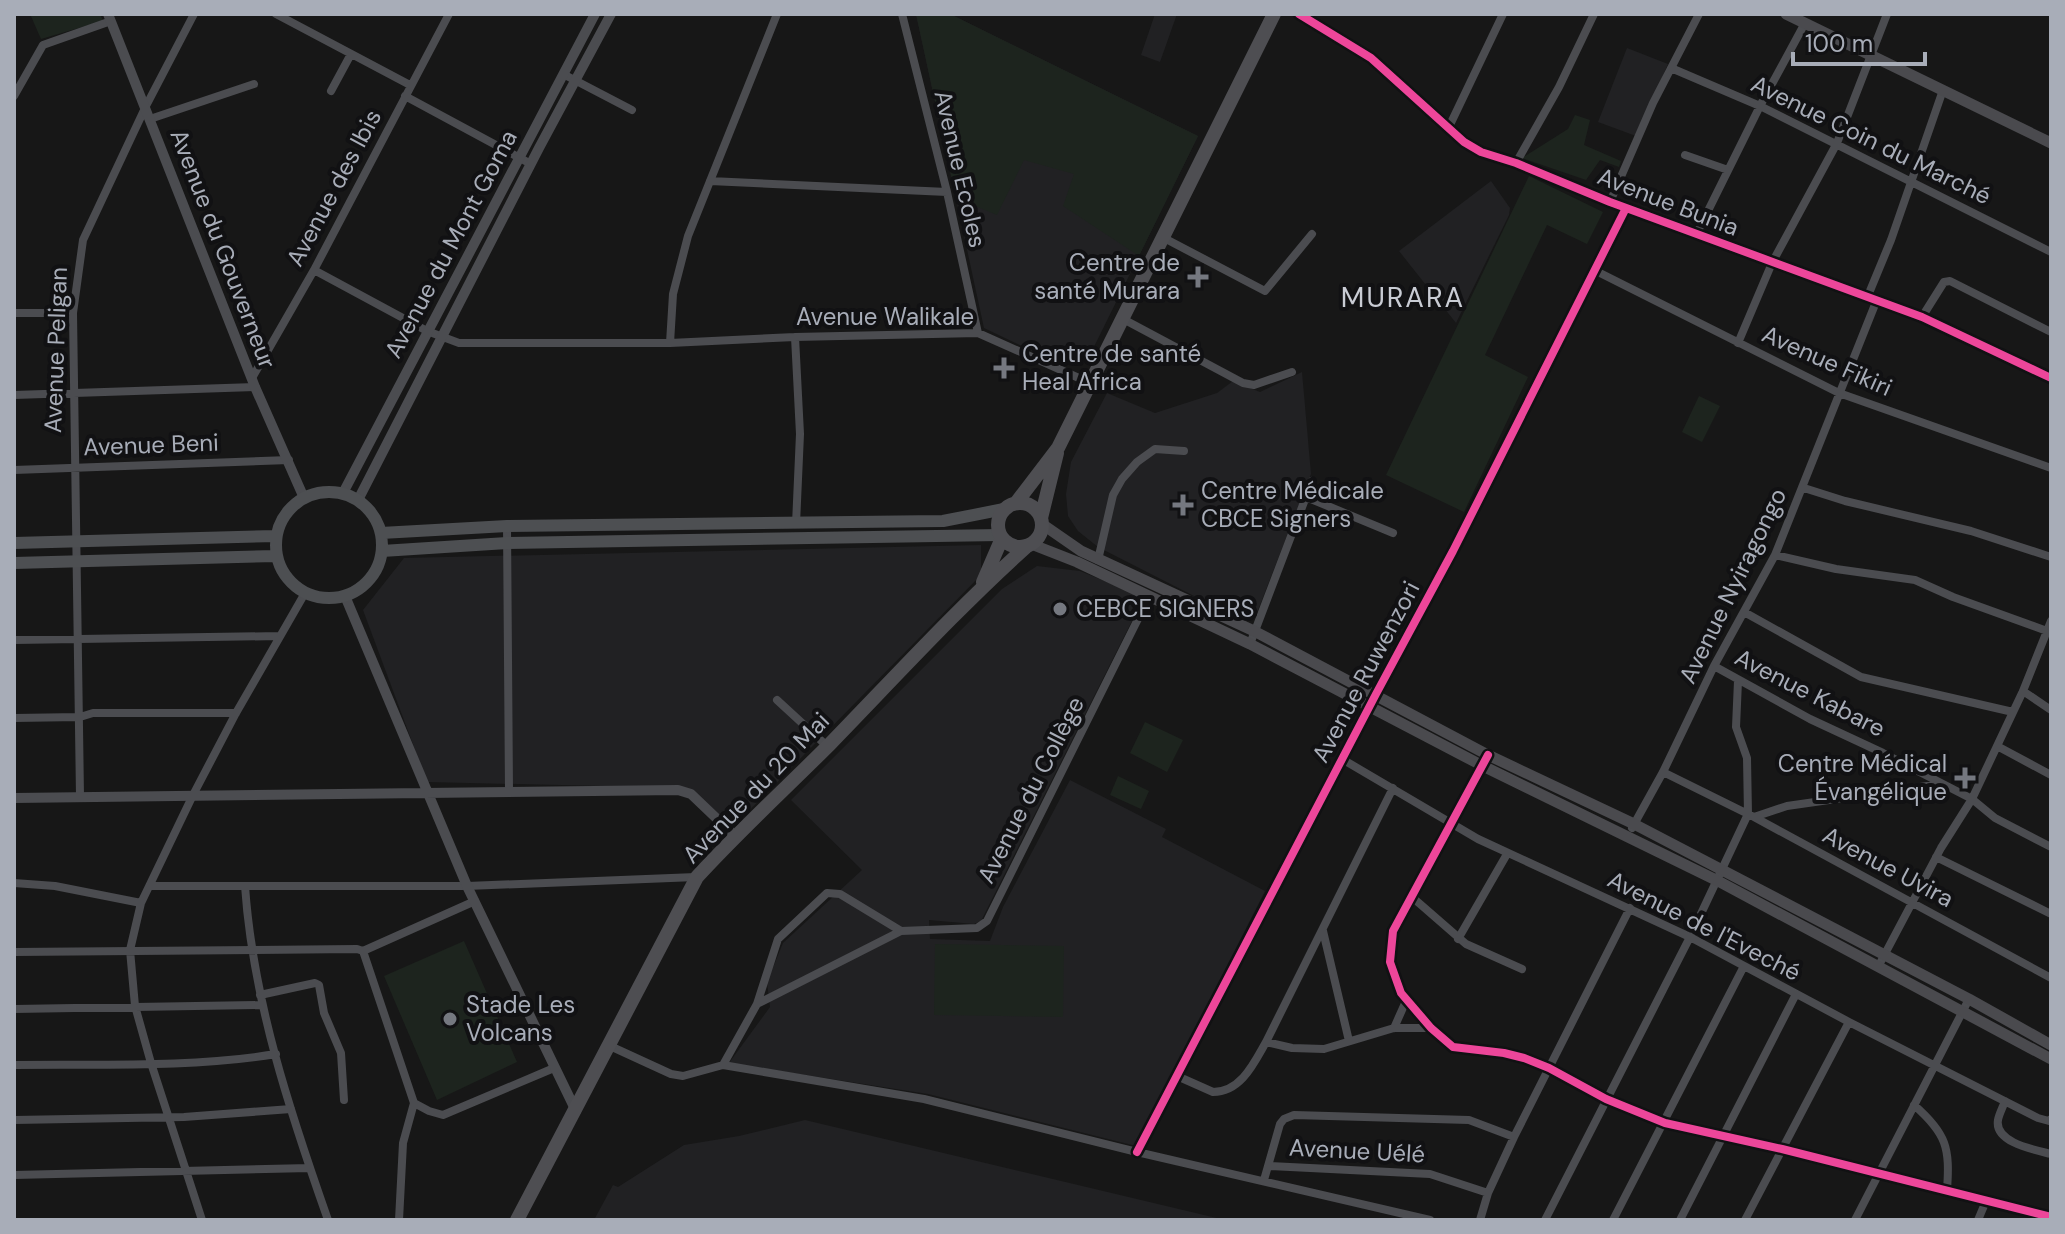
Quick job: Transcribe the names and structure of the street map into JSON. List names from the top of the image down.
{
  "streets": {
    "highway": ["Avenue du 20 Mai"],
    "street": [
      "Avenue Coin du Marché",
      "Avenue Ecoles",
      "Avenue des Ibis",
      "Avenue Bunia",
      "Avenue du Mont Goma",
      "Avenue du Gouverneur",
      "Avenue Walikale",
      "Avenue Peligan",
      "Avenue Fikiri",
      "Avenue Beni",
      "Avenue Nyiragongo",
      "Avenue Ruwenzori",
      "Avenue Kabare",
      "Avenue du Collège",
      "Avenue Uvira",
      "Avenue de l'Eveché",
      "Avenue Uélé"
    ]
  },
  "crossings": [
    ["Avenue Coin du Marché", "Avenue Nyiragongo"],
    ["Avenue Ecoles", "Avenue Walikale"],
    ["Avenue des Ibis", "Avenue du Gouverneur"],
    ["Avenue des Ibis", "Avenue Walikale"],
    ["Avenue Bunia", "Avenue Nyiragongo"],
    ["Avenue Bunia", "Avenue Ruwenzori"],
    ["Avenue du Mont Goma", "Avenue du Gouverneur"],
    ["Avenue du Mont Goma", "Avenue Walikale"],
    ["Avenue du Gouverneur", "Avenue Peligan"],
    ["Avenue du Gouverneur", "Avenue Beni"],
    ["Avenue Peligan", "Avenue Beni"],
    ["Avenue Fikiri", "Avenue Nyiragongo"],
    ["Avenue Fikiri", "Avenue Ruwenzori"],
    ["Avenue Nyiragongo", "Avenue Kabare"],
    ["Avenue Nyiragongo", "Avenue Uvira"],
    ["Avenue Ruwenzori", "Avenue de l'Eveché"]
  ],
  "districts": ["MURARA"],
  "places": {
    "health": [
      "Centre de santé Murara",
      "Centre de santé Heal Africa",
      "Centre Médicale CBCE Signers",
      "Centre Médical Évangélique"
    ],
    "other": ["CEBCE SIGNERS", "Stade Les Volcans"]
  },
  "scale_bar": "100 m"
}
